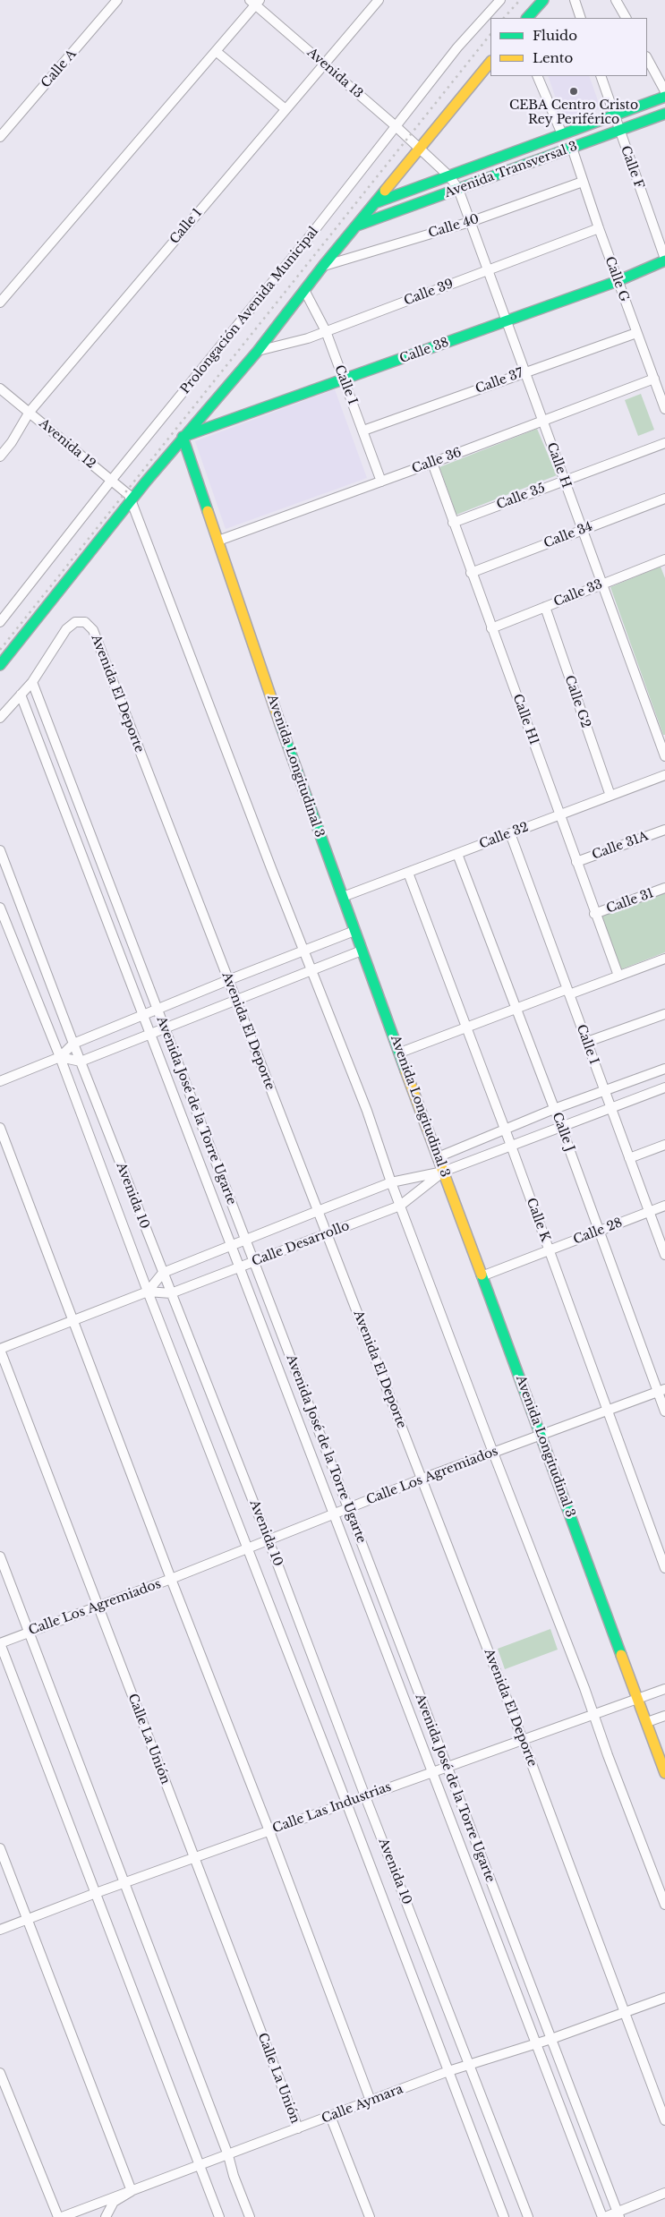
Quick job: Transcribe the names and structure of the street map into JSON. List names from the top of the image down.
{
  "streets": {
    "street": [
      "Calle A",
      "Avenida 13",
      "Calle F",
      "Avenida Transversal 3",
      "Calle 1",
      "Calle 40",
      "Calle G",
      "Calle 39",
      "Prolongación Avenida Municipal",
      "Calle 38",
      "Calle 37",
      "Calle I",
      "Avenida 12",
      "Calle 36",
      "Calle H",
      "Calle 35",
      "Calle 34",
      "Calle 33",
      "Avenida El Deporte",
      "Calle G2",
      "Calle H1",
      "Avenida Longitudinal 3",
      "Calle 32",
      "Calle 31A",
      "Calle 31",
      "Avenida José de la Torre Ugarte",
      "Calle J",
      "Avenida 10",
      "Calle K",
      "Calle 28",
      "Calle Desarrollo",
      "Calle Los Agremiados",
      "Calle La Unión",
      "Calle Las Industrias",
      "Calle Aymara"
    ]
  },
  "crossings": [
    ["Avenida 13", "Avenida Transversal 3"],
    ["Avenida 13", "Calle 1"],
    ["Avenida 13", "Prolongación Avenida Municipal"],
    ["Avenida 13", "Calle H"],
    ["Calle F", "Avenida Transversal 3"],
    ["Calle F", "Calle 38"],
    ["Avenida Transversal 3", "Calle G"],
    ["Avenida Transversal 3", "Calle H"],
    ["Calle 1", "Avenida 12"],
    ["Calle 40", "Calle G"],
    ["Calle 40", "Calle H"],
    ["Calle G", "Calle 39"],
    ["Calle G", "Calle 38"],
    ["Calle G", "Calle 37"],
    ["Calle G", "Calle 36"],
    ["Calle 39", "Calle I"],
    ["Calle 39", "Calle H"],
    ["Prolongación Avenida Municipal", "Avenida 12"],
    ["Calle 38", "Calle I"],
    ["Calle 38", "Calle H"],
    ["Calle 38", "Avenida Longitudinal 3"],
    ["Calle 37", "Calle I"],
    ["Calle 37", "Calle H"],
    ["Calle I", "Calle 36"],
    ["Calle I", "Calle 32"],
    ["Calle I", "Calle 28"],
    ["Calle I", "Calle Desarrollo"],
    ["Avenida 12", "Calle Desarrollo"],
    ["Avenida 12", "Calle Los Agremiados"],
    ["Avenida 12", "Calle Las Industrias"],
    ["Calle 36", "Calle H"],
    ["Calle 36", "Calle H1"],
    ["Calle 36", "Avenida Longitudinal 3"],
    ["Calle H", "Calle 35"],
    ["Calle H", "Calle 34"],
    ["Calle H", "Calle 33"],
    ["Calle 35", "Calle H1"],
    ["Calle 34", "Calle H1"],
    ["Calle 33", "Calle G2"],
    ["Calle 33", "Calle H1"],
    ["Avenida El Deporte", "Avenida José de la Torre Ugarte"],
    ["Avenida El Deporte", "Calle Desarrollo"],
    ["Avenida El Deporte", "Calle Los Agremiados"],
    ["Avenida El Deporte", "Calle Las Industrias"],
    ["Avenida El Deporte", "Calle Aymara"],
    ["Calle G2", "Calle 32"],
    ["Calle H1", "Calle 32"],
    ["Calle H1", "Calle 31A"],
    ["Calle H1", "Calle 31"],
    ["Avenida Longitudinal 3", "Calle 32"],
    ["Avenida Longitudinal 3", "Calle 28"],
    ["Avenida Longitudinal 3", "Calle Desarrollo"],
    ["Avenida Longitudinal 3", "Calle Los Agremiados"],
    ["Avenida Longitudinal 3", "Calle Las Industrias"],
    ["Calle 32", "Calle J"],
    ["Calle 32", "Calle K"],
    ["Avenida José de la Torre Ugarte", "Calle Desarrollo"],
    ["Avenida José de la Torre Ugarte", "Calle Los Agremiados"],
    ["Avenida José de la Torre Ugarte", "Calle Las Industrias"],
    ["Avenida José de la Torre Ugarte", "Calle Aymara"],
    ["Calle J", "Calle 28"],
    ["Calle J", "Calle Desarrollo"],
    ["Calle J", "Calle Los Agremiados"],
    ["Avenida 10", "Calle Desarrollo"],
    ["Avenida 10", "Calle Los Agremiados"],
    ["Avenida 10", "Calle Las Industrias"],
    ["Avenida 10", "Calle Aymara"],
    ["Calle K", "Calle 28"],
    ["Calle K", "Calle Desarrollo"],
    ["Calle K", "Calle Los Agremiados"],
    ["Calle Desarrollo", "Calle La Unión"],
    ["Calle Los Agremiados", "Calle La Unión"],
    ["Calle La Unión", "Calle Las Industrias"],
    ["Calle La Unión", "Calle Aymara"]
  ],
  "places": ["CEBA Centro Cristo Rey Periférico"],
  "legend": ["Fluido", "Lento"]
}
